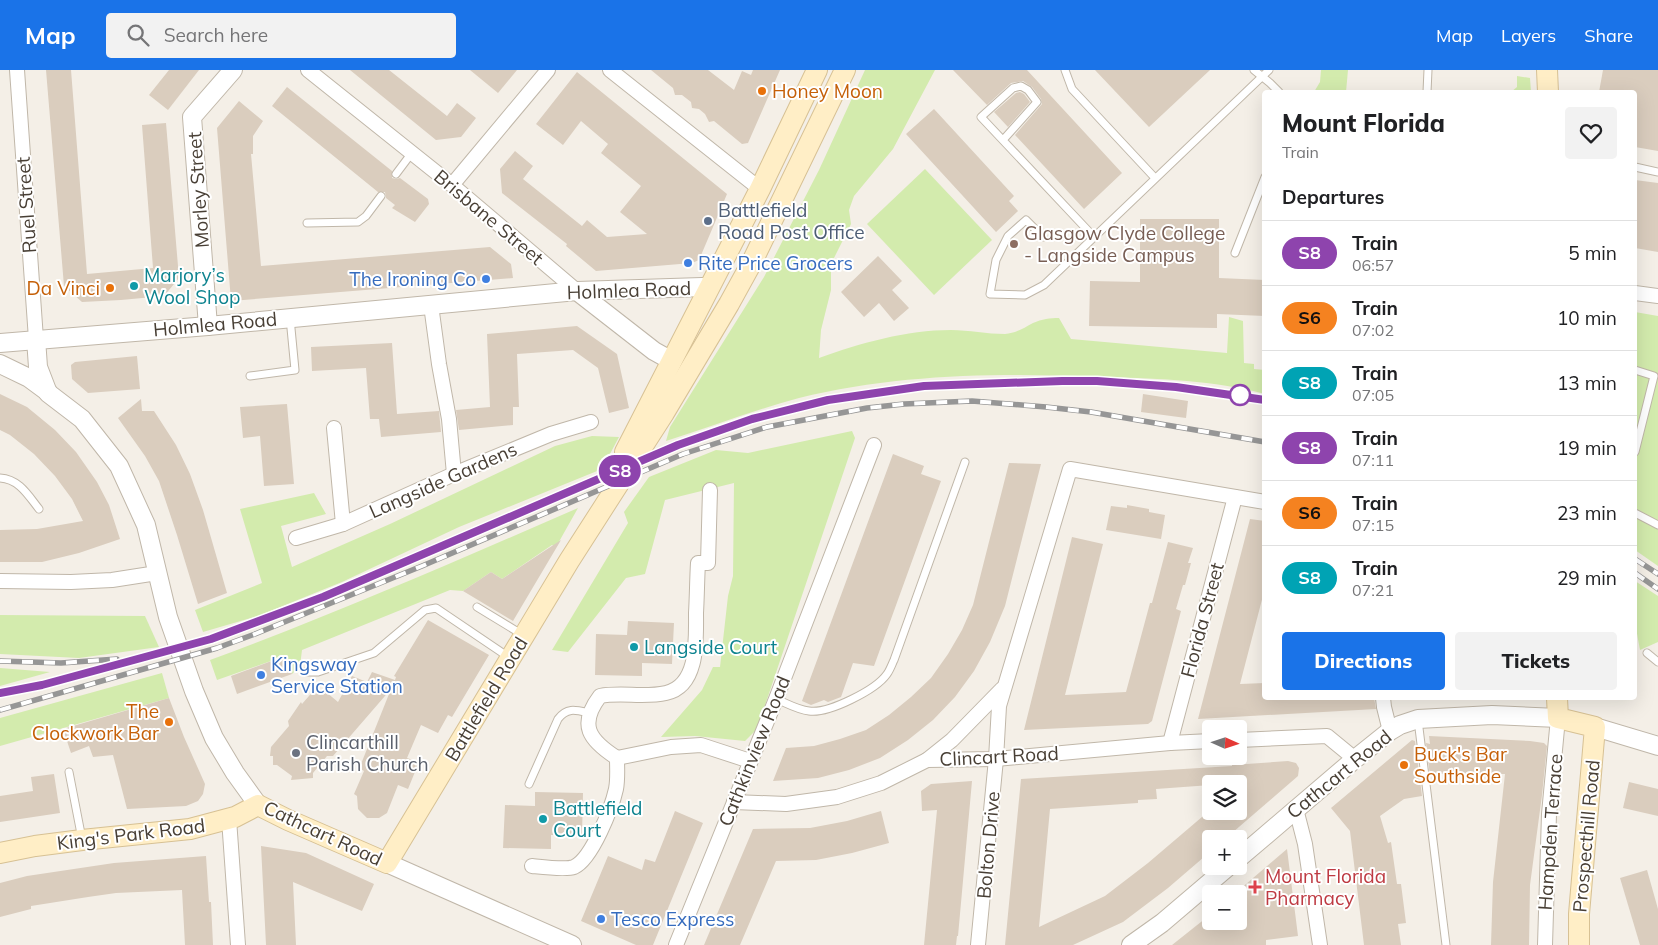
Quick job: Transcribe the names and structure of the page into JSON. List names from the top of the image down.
{
  "streets": {
    "main road": [
      "Holmlea Road",
      "Battlefield Road",
      "Cathcart Road",
      "King's Park Road",
      "Prospecthill Road"
    ],
    "street": [
      "Morley Street",
      "Ruel Street",
      "Brisbane Street",
      "Langside Gardens",
      "Florida Street",
      "Cathkinview Road",
      "Clincart Road",
      "Hampden Terrace",
      "Bolton Drive"
    ]
  },
  "crossings": [
    ["Morley Street", "Holmlea Road"],
    ["Ruel Street", "Holmlea Road"],
    ["Brisbane Street", "Holmlea Road"],
    ["Brisbane Street", "Battlefield Road"],
    ["Holmlea Road", "Battlefield Road"],
    ["Florida Street", "Clincart Road"],
    ["Florida Street", "Bolton Drive"],
    ["Battlefield Road", "Cathcart Road"],
    ["Cathkinview Road", "Clincart Road"],
    ["Clincart Road", "Bolton Drive"],
    ["Cathcart Road", "Hampden Terrace"],
    ["Cathcart Road", "King's Park Road"],
    ["Cathcart Road", "Prospecthill Road"]
  ],
  "places": {
    "other": [
      "Honey Moon",
      "Battlefield Road Post Office",
      "Glasgow Clyde College - Langside Campus",
      "Rite Price Grocers",
      "The Ironing Co",
      "Marjory’s Wool Shop",
      "Da Vinci",
      "Langside Court",
      "Kingsway Service Station",
      "The Clockwork Bar",
      "Clincarthill Parish Church",
      "Buck's Bar Southside",
      "Battlefield Court",
      "Tesco Express"
    ],
    "health": ["Mount Florida Pharmacy"]
  },
  "north": "right",
  "page": {
    "header": "Map",
    "search": "Search here",
    "nav": ["Map", "Layers", "Share"],
    "on_map": "S8",
    "heading": [
      ["Mount Florida", "Train"],
      "Departures"
    ],
    "list": [
      {
        "mark": "S8",
        "name": "Train",
        "note": "06:57",
        "value": "5 min"
      },
      {
        "mark": "S6",
        "name": "Train",
        "note": "07:02",
        "value": "10 min"
      },
      {
        "mark": "S8",
        "name": "Train",
        "note": "07:05",
        "value": "13 min"
      },
      {
        "mark": "S8",
        "name": "Train",
        "note": "07:11",
        "value": "19 min"
      },
      {
        "mark": "S6",
        "name": "Train",
        "note": "07:15",
        "value": "23 min"
      },
      {
        "mark": "S8",
        "name": "Train",
        "note": "07:21",
        "value": "29 min"
      }
    ],
    "buttons": ["Directions", "Tickets"],
    "map_buttons": ["+", "−"]
  }
}
